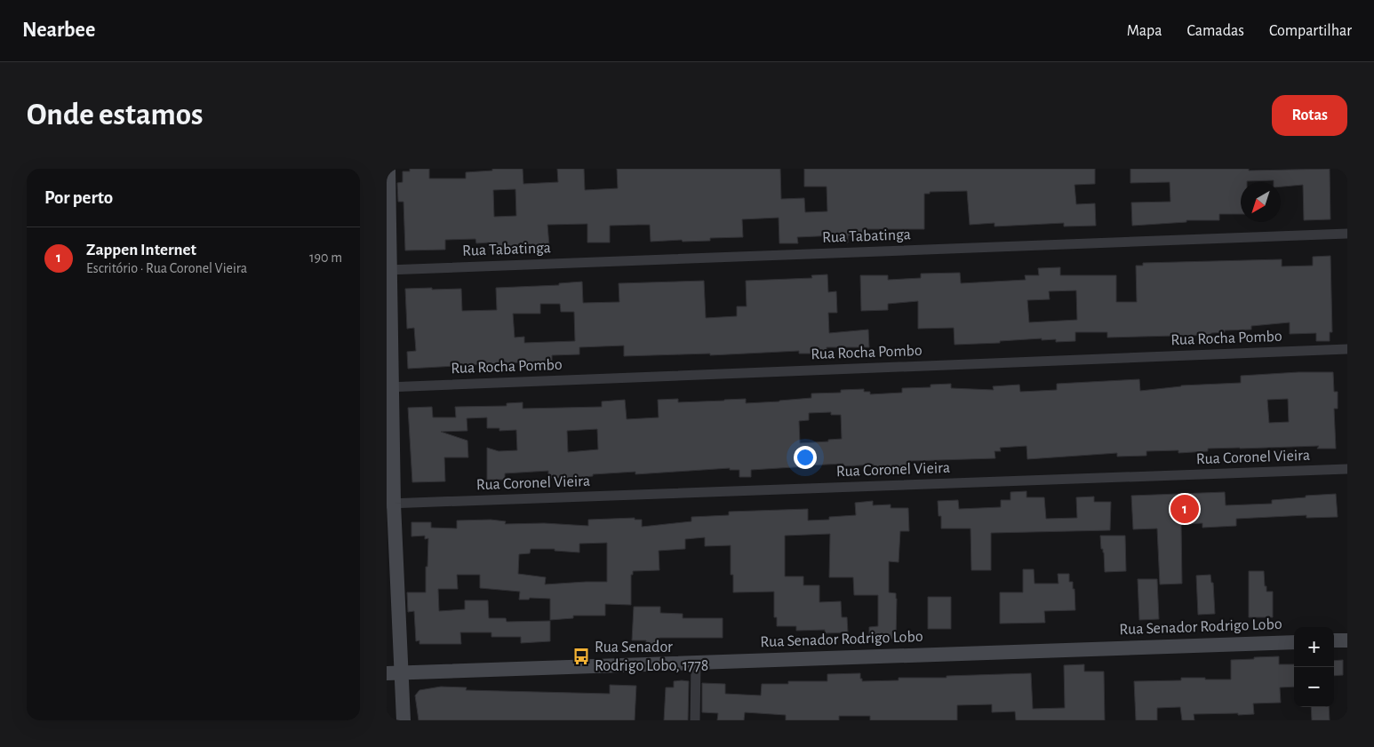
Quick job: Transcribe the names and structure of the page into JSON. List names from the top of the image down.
{
  "streets": {
    "street": [
      "Rua Tabatinga",
      "Rua Rocha Pombo",
      "Rua Coronel Vieira",
      "Rua Senador Rodrigo Lobo"
    ]
  },
  "places": {
    "bus stop": ["Rua Senador Rodrigo Lobo, 1778"]
  },
  "north": "bottom left",
  "page": {
    "header": "Nearbee",
    "nav": ["Mapa", "Camadas", "Compartilhar"],
    "buttons": "Rotas",
    "title": "Onde estamos",
    "heading": "Por perto",
    "list": [
      {
        "mark": "1",
        "name": "Zappen Internet",
        "note": "Escritório · Rua Coronel Vieira",
        "value": "190 m"
      }
    ],
    "pins": "1",
    "map_buttons": ["+", "−"]
  }
}
